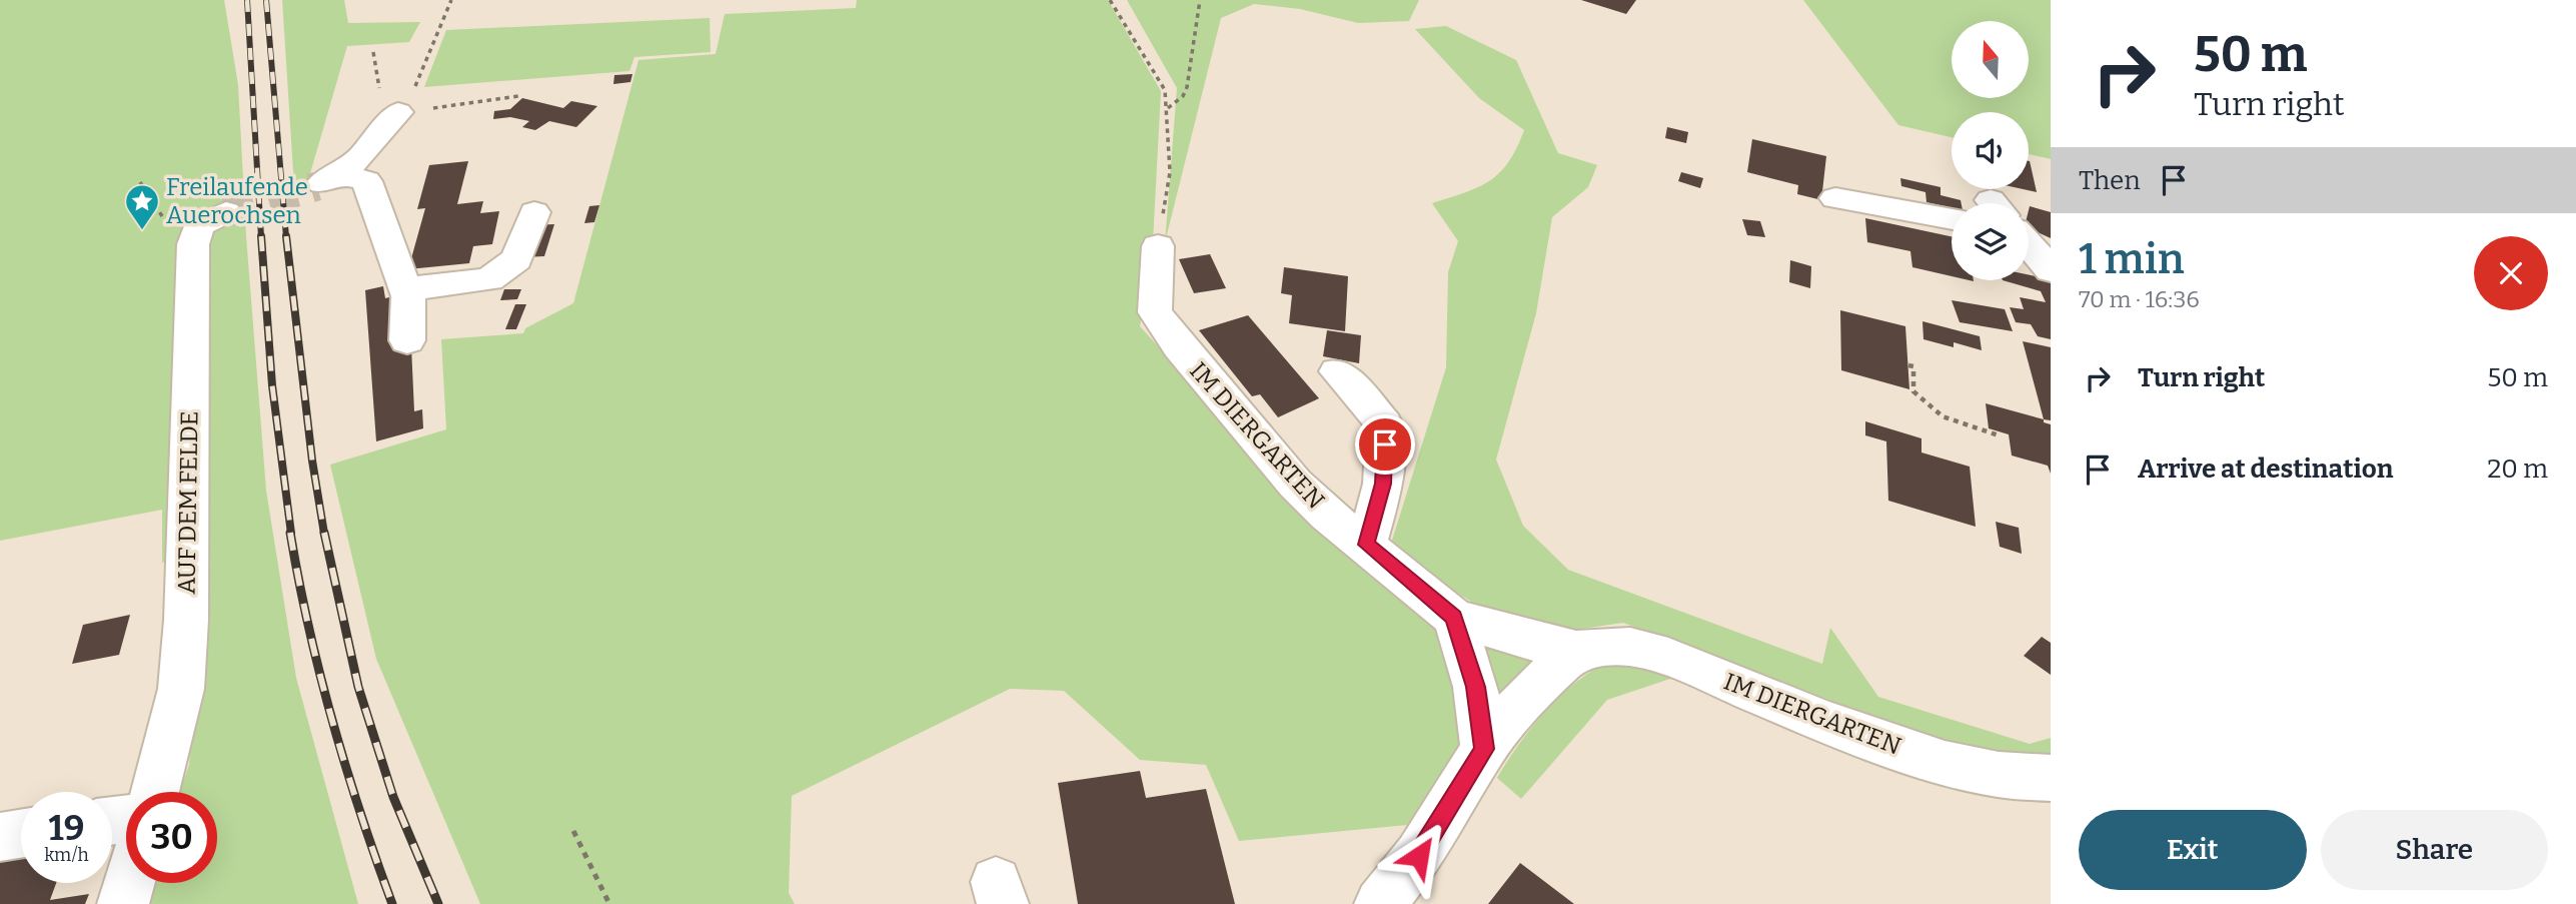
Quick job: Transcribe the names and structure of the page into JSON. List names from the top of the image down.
{
  "streets": {
    "street": ["IM DIERGARTEN", "AUF DEM FELDE"]
  },
  "places": {
    "place": ["Freilaufende Auerochsen"]
  },
  "north": "top",
  "page": {
    "turn": ["50 m", "Turn right"],
    "then": "Then",
    "heading": ["1 min", "70 m · 16:36"],
    "list": [
      {
        "name": "Turn right",
        "value": "50 m"
      },
      {
        "name": "Arrive at destination",
        "value": "20 m"
      }
    ],
    "speed": "19 km/h",
    "limit": "30",
    "buttons": ["Exit", "Share"]
  }
}
